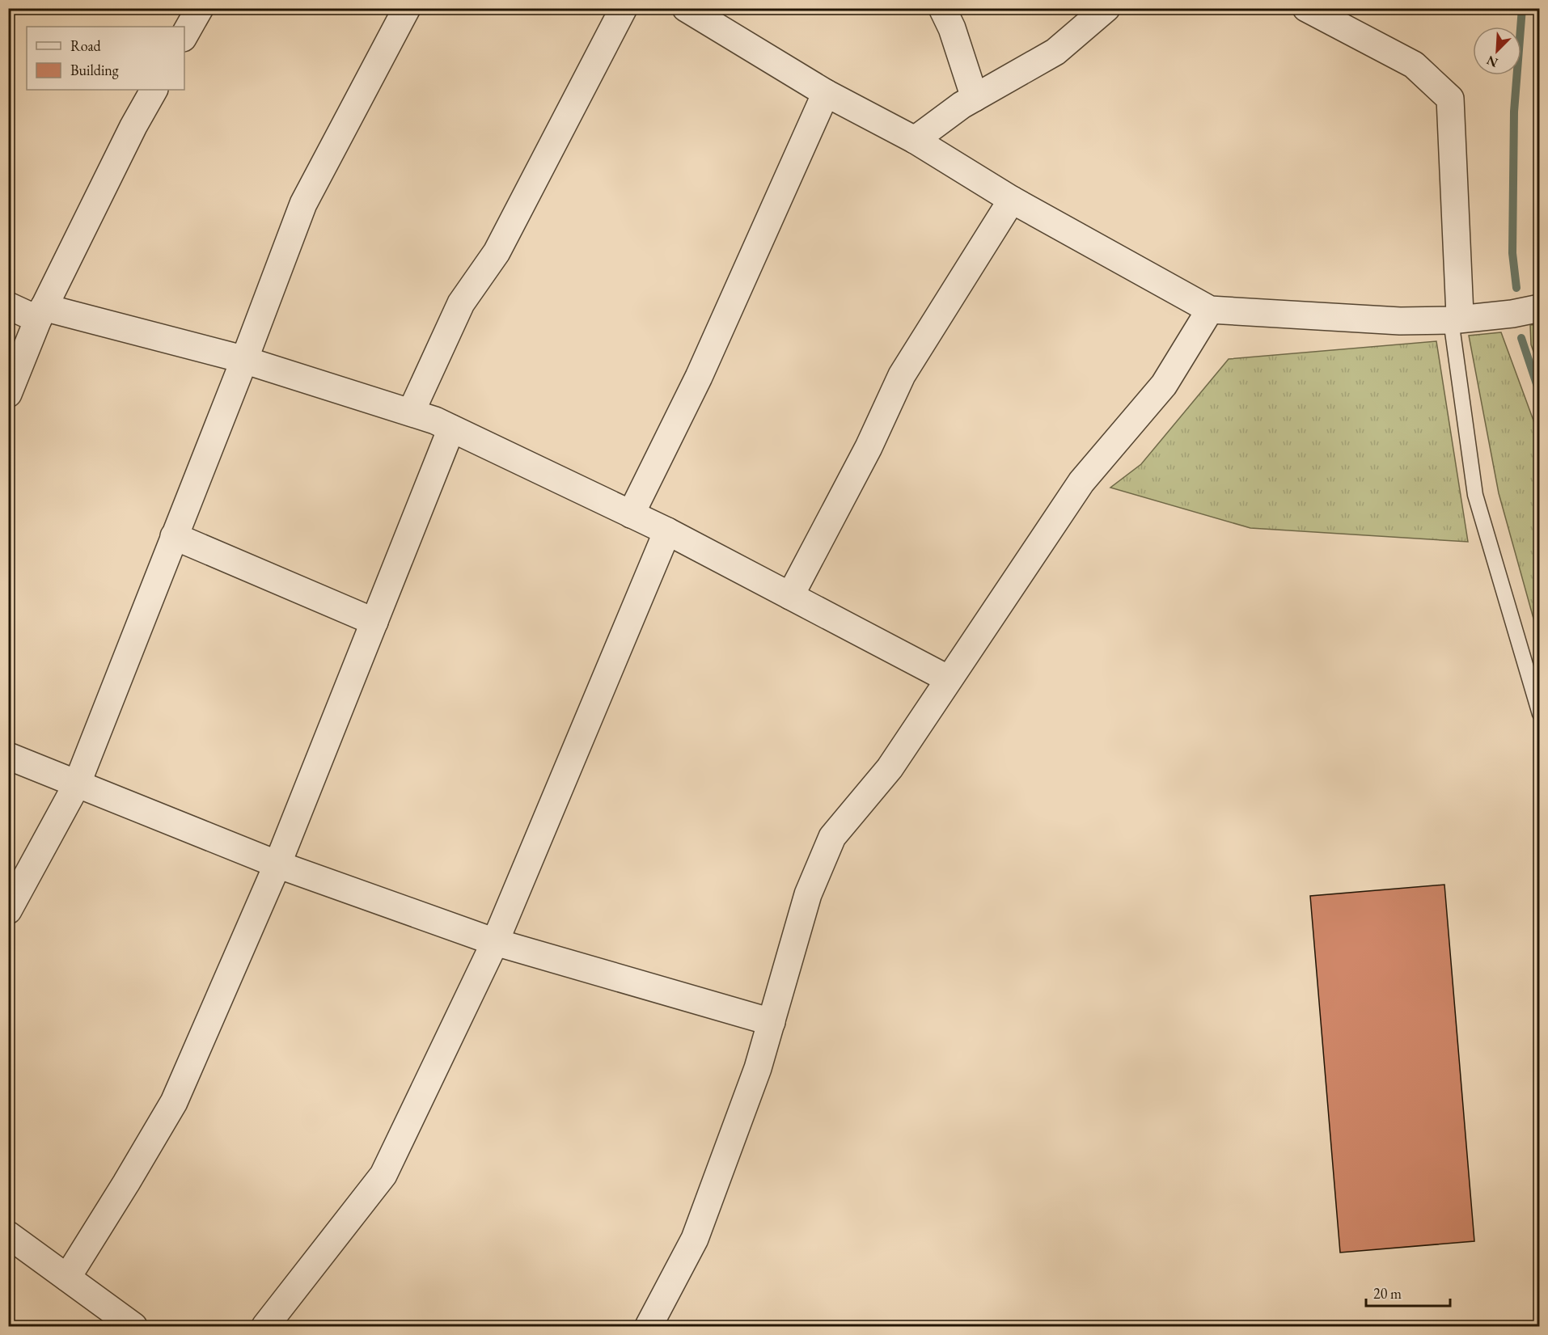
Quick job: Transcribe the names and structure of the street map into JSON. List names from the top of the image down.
{
  "legend": ["Road", "Building"],
  "scale_bar": "20 m",
  "north": "bottom left"
}
